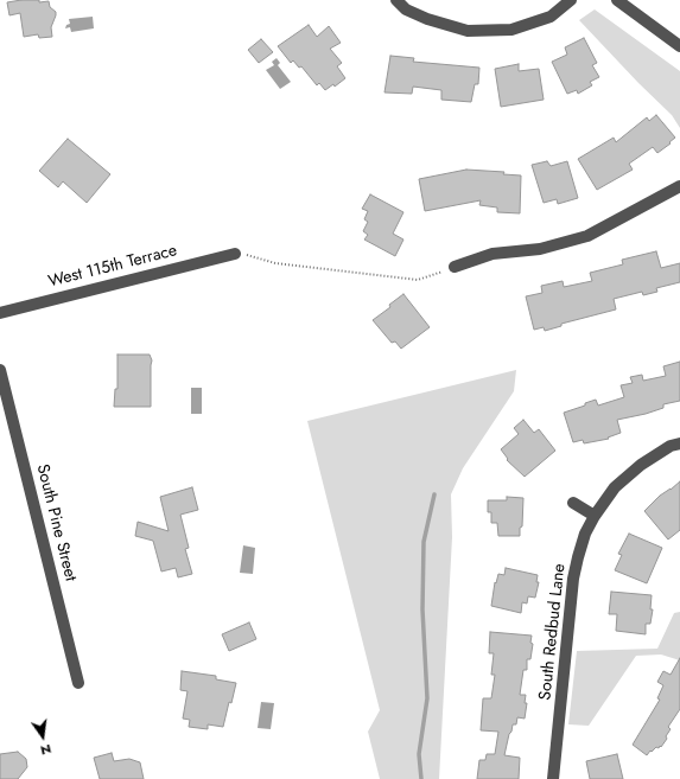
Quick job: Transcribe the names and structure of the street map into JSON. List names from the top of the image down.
{
  "streets": {
    "street": ["West 115th Terrace", "South Pine Street", "South Redbud Lane"]
  },
  "north": "bottom"
}
